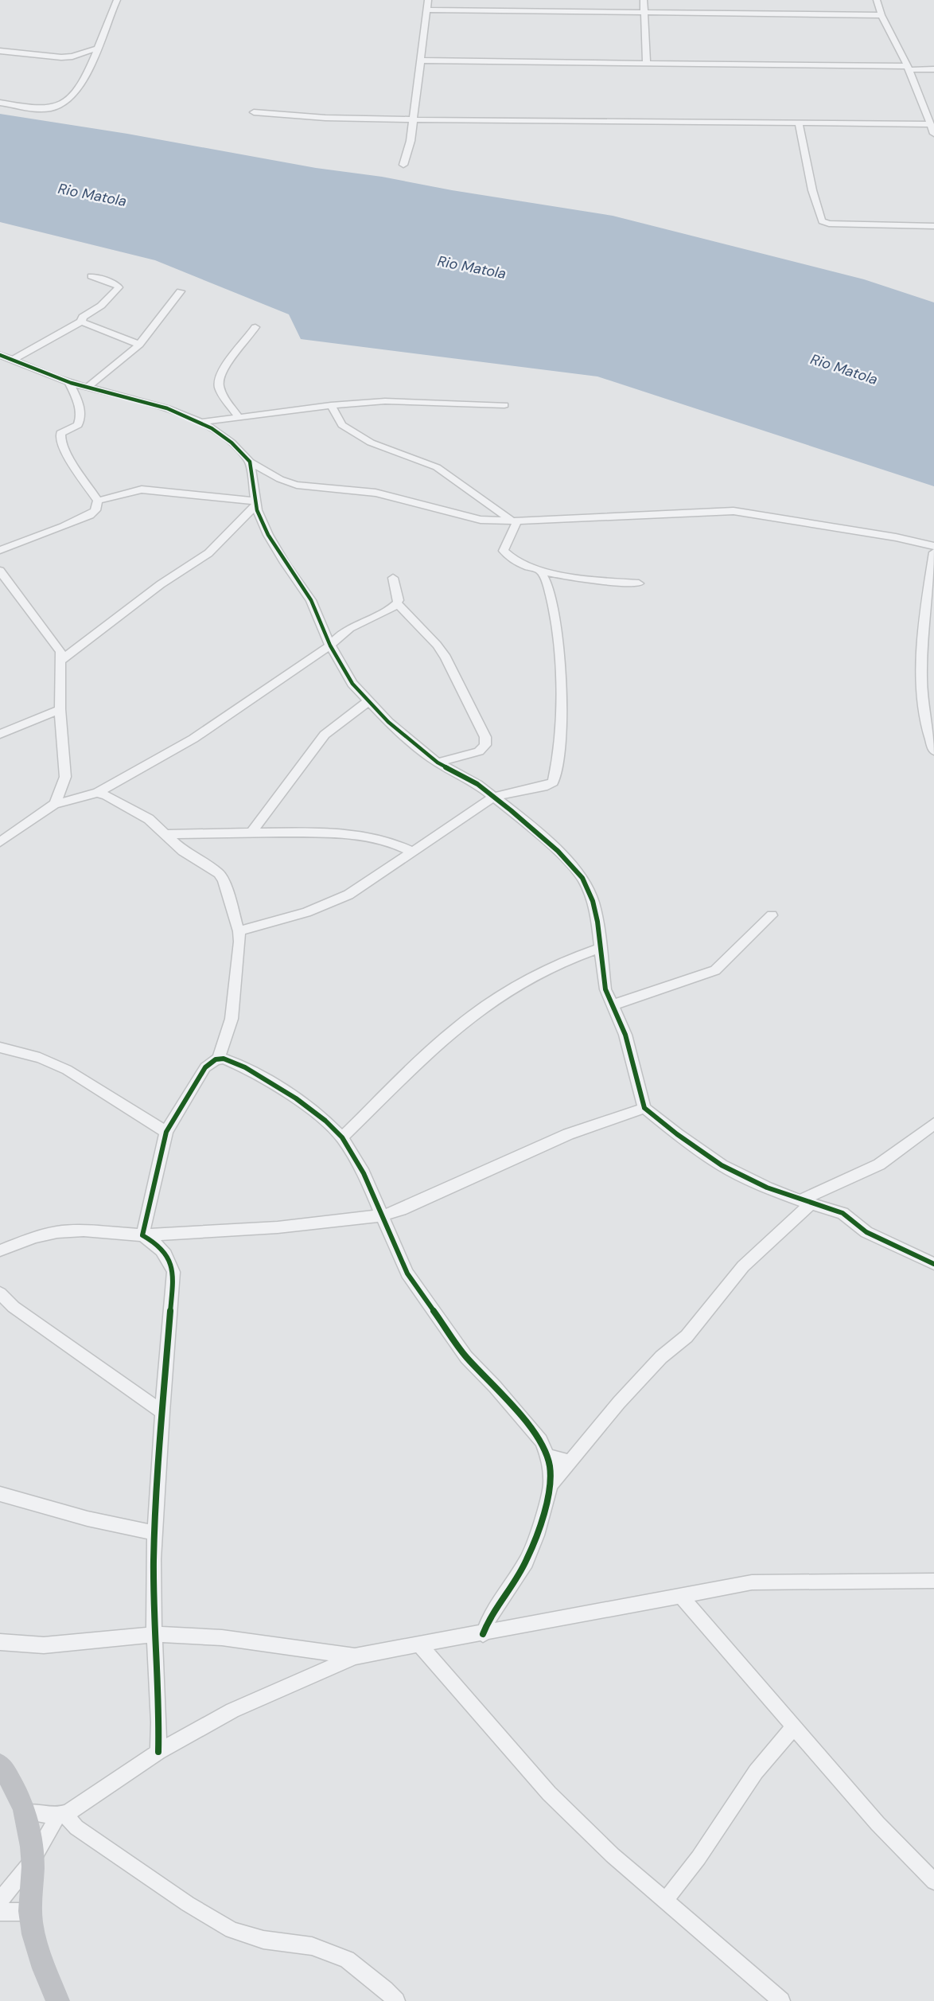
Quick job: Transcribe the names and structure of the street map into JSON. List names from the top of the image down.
{
  "water": ["Rio Matola"]
}
